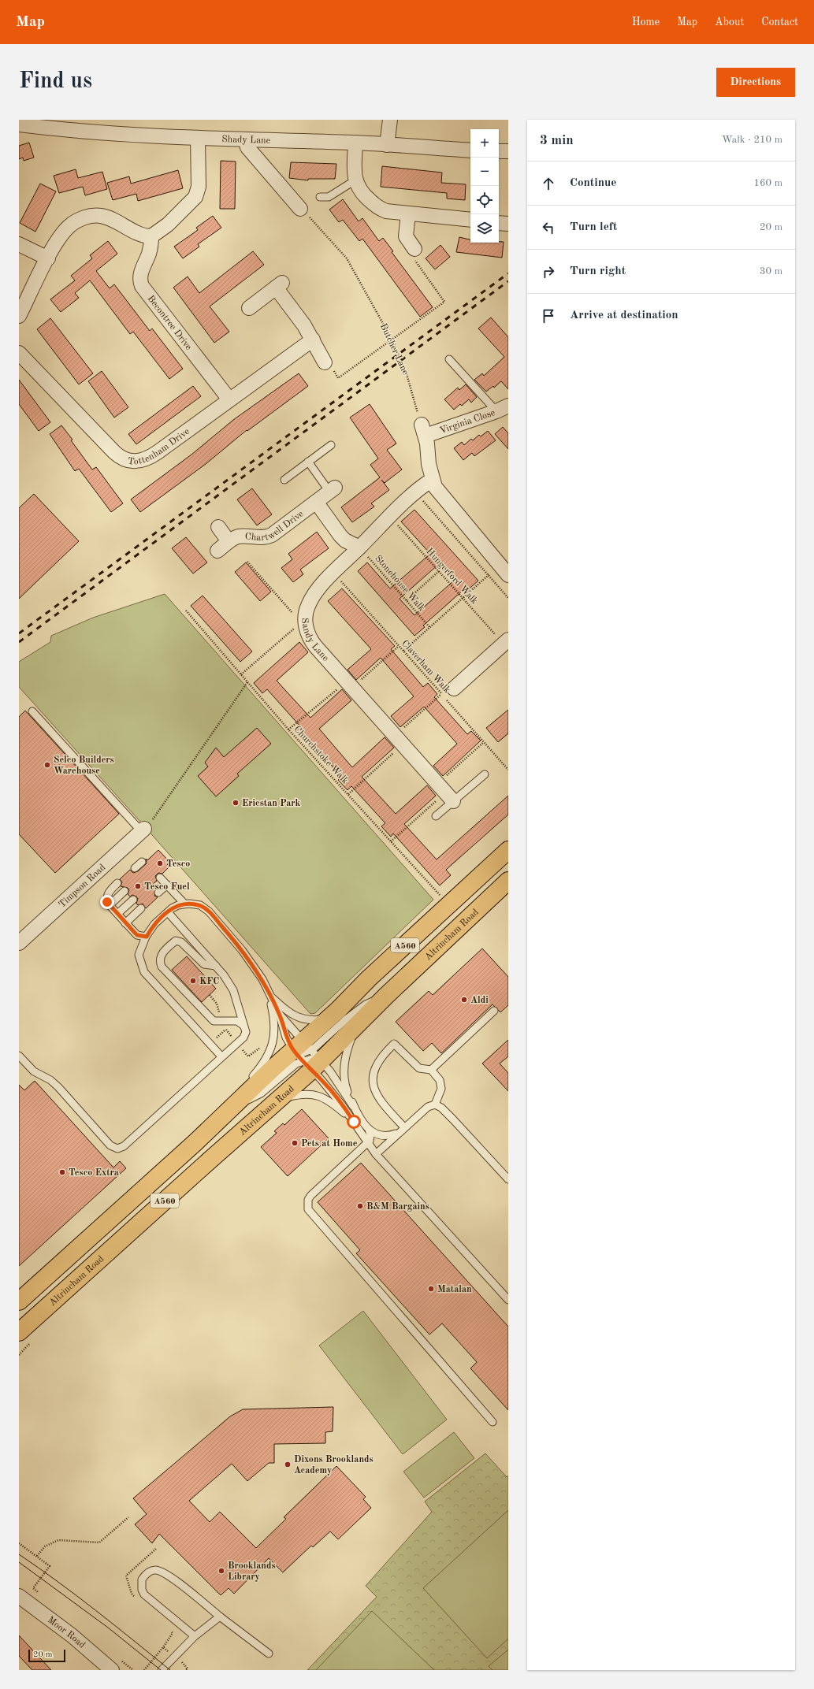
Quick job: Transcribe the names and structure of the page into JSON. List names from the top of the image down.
{
  "streets": {
    "highway": ["Altrincham Road", "A560"],
    "street": [
      "Shady Lane",
      "Becontree Drive",
      "Virginia Close",
      "Tottenham Drive",
      "Chartwell Drive",
      "Sandy Lane",
      "Timpson Road",
      "Moor Road"
    ],
    "path": [
      "Butcher Lane",
      "Hungerford Walk",
      "Stonehouse Walk",
      "Claverham Walk",
      "Churchstoke Walk"
    ]
  },
  "crossings": [
    ["Becontree Drive", "Tottenham Drive"],
    ["Butcher Lane", "Virginia Close"],
    ["Hungerford Walk", "Sandy Lane"],
    ["Stonehouse Walk", "Sandy Lane"],
    ["Sandy Lane", "Claverham Walk"],
    ["Churchstoke Walk", "Altrincham Road"]
  ],
  "places": [
    "Selco Builders Warehouse",
    "Ericstan Park",
    "Tesco",
    "Tesco Fuel",
    "KFC",
    "Aldi",
    "Pets at Home",
    "Tesco Extra",
    "B&M Bargains",
    "Matalan",
    "Dixons Brooklands Academy",
    "Brooklands Library"
  ],
  "scale_bar": "20 m",
  "page": {
    "header": "Map",
    "nav": [
      "Home",
      "Map",
      "About",
      "Contact"
    ],
    "buttons": "Directions",
    "title": "Find us",
    "heading": ["3 min", "Walk · 210 m"],
    "map_buttons": ["+", "−"],
    "list": [
      ["Continue", "160 m"],
      ["Turn left", "20 m"],
      ["Turn right", "30 m"],
      "Arrive at destination"
    ],
    "scale": "20 m"
  }
}
